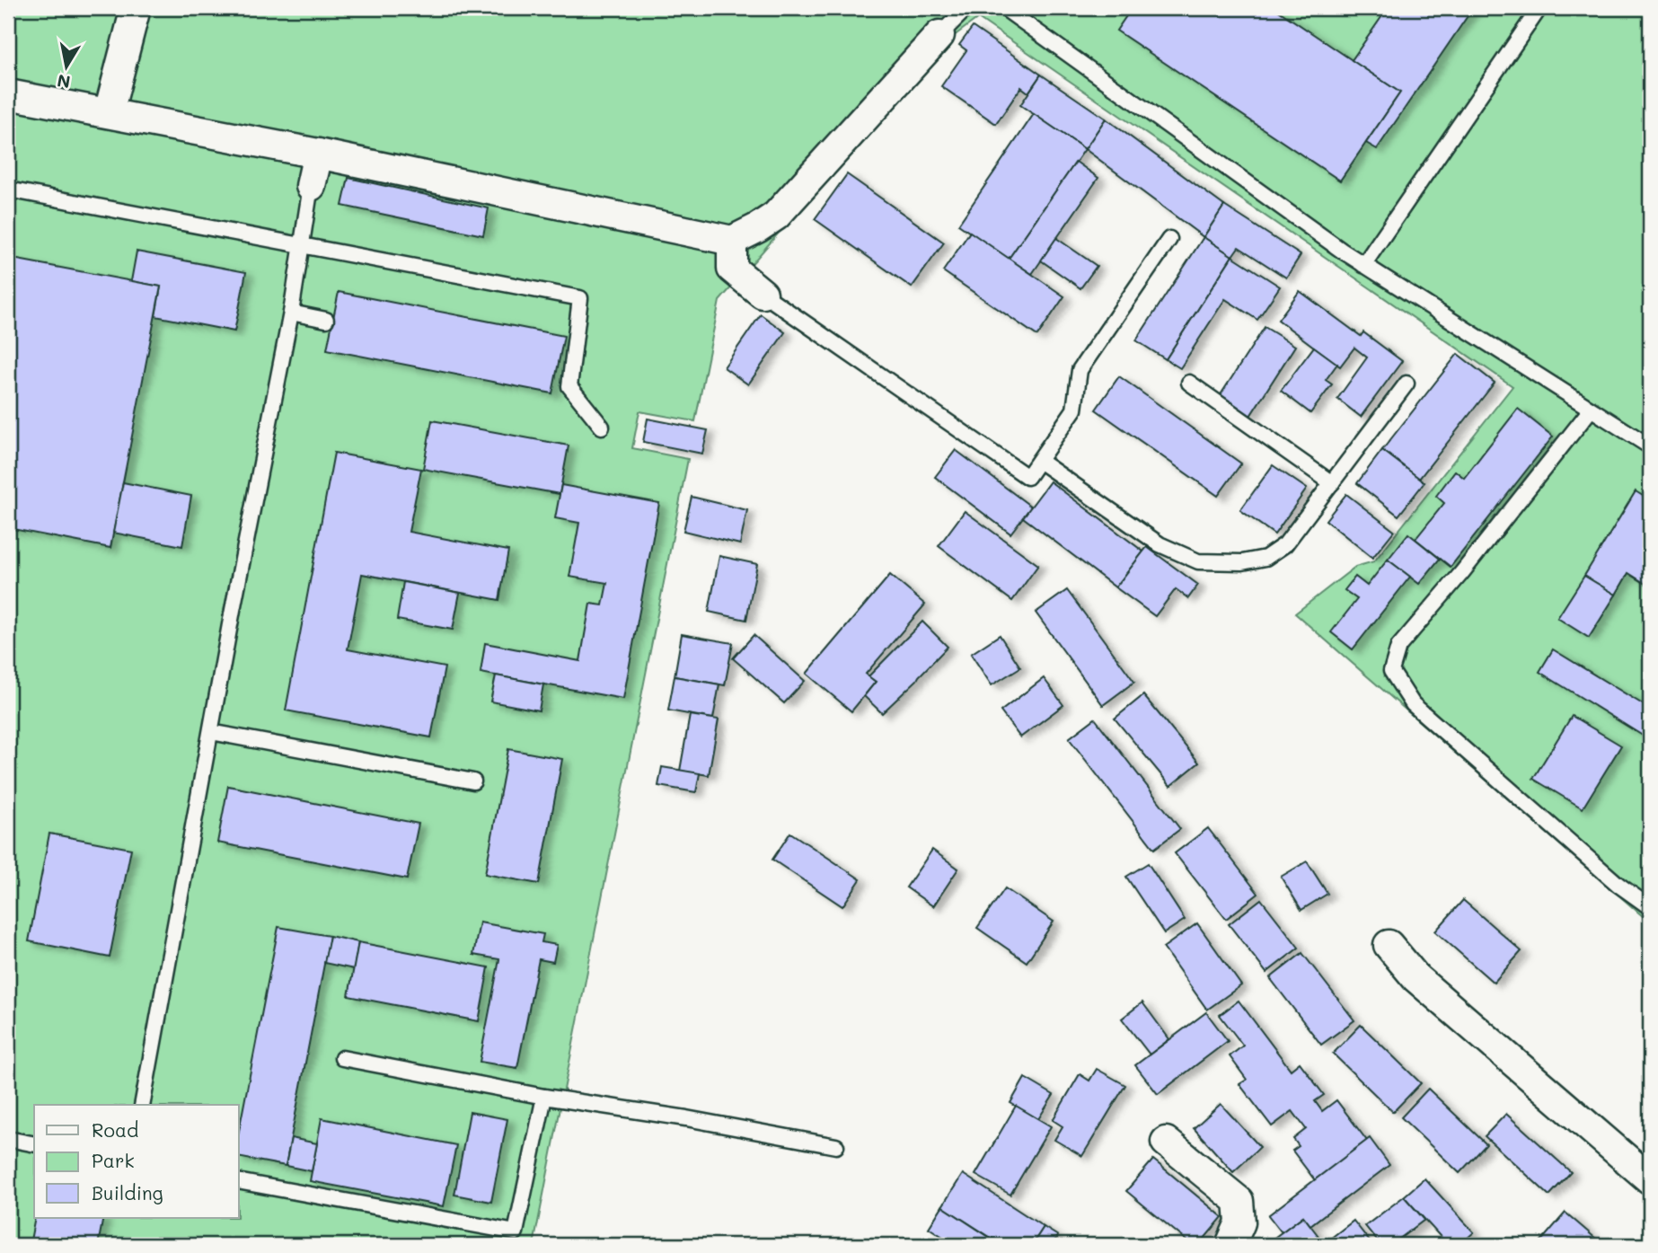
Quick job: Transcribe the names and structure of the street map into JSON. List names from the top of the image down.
{
  "legend": ["Road", "Park", "Building"],
  "north": "bottom"
}
